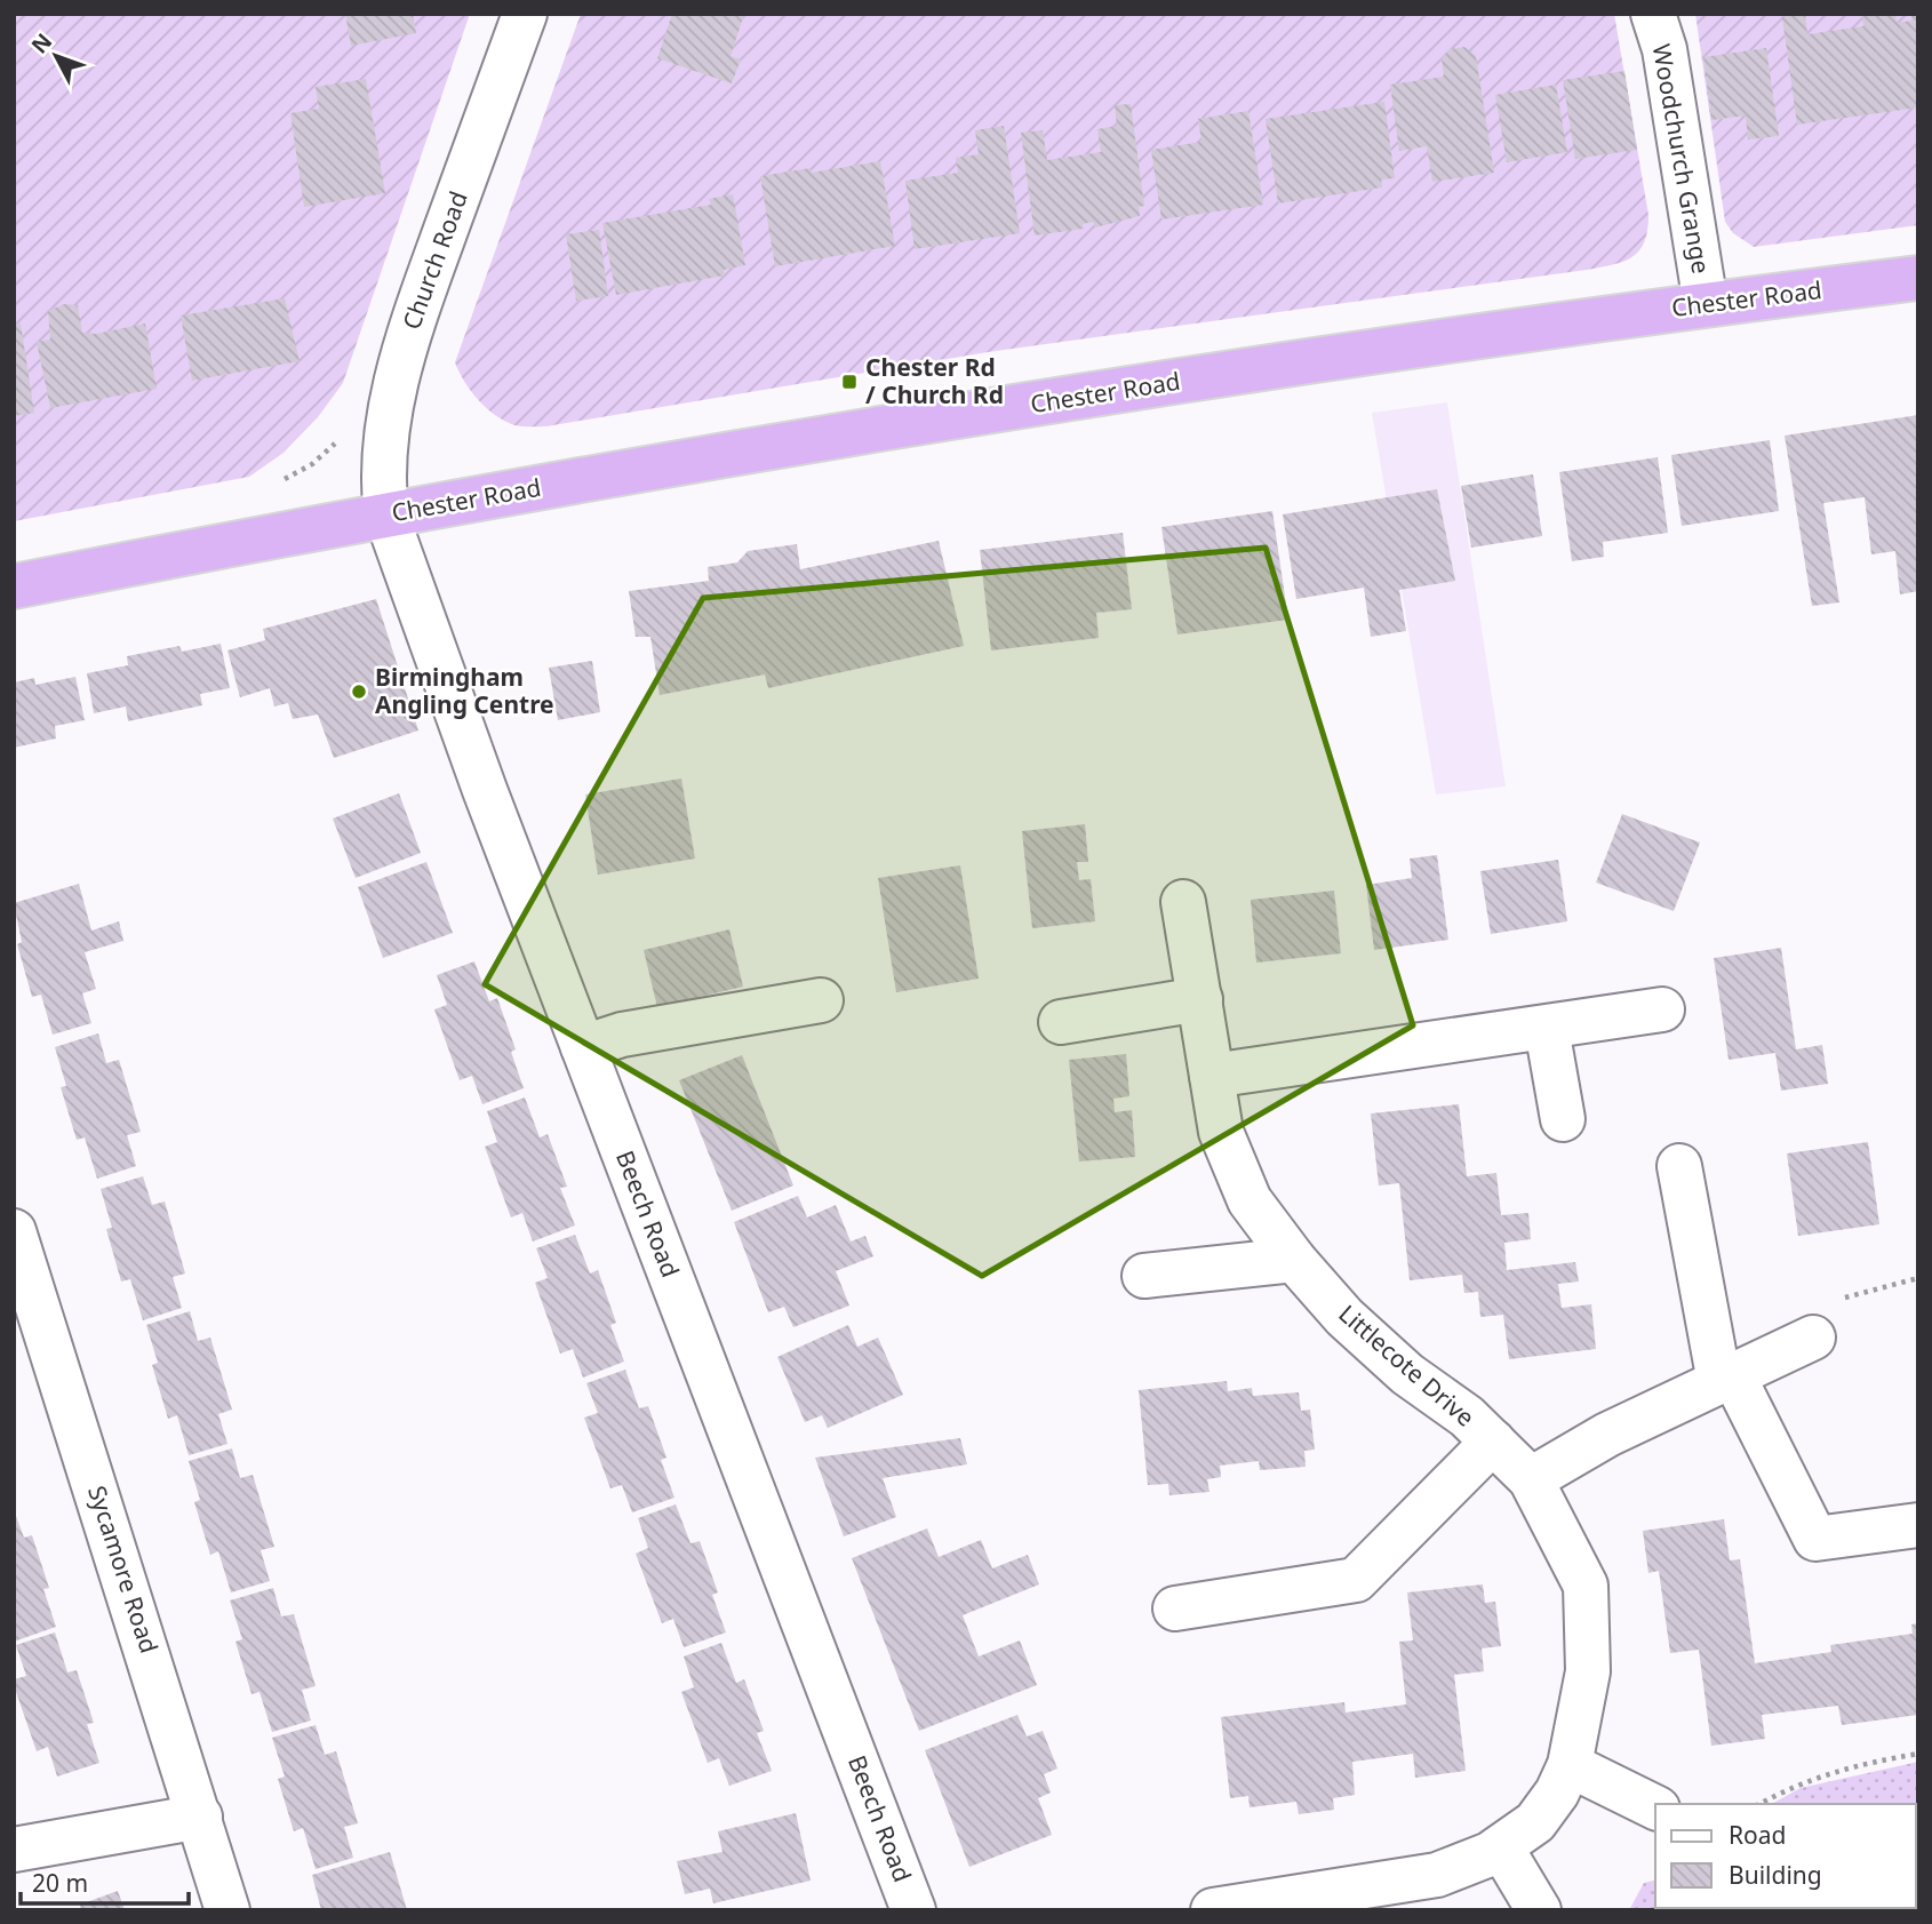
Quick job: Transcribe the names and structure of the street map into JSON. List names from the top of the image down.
{
  "streets": {
    "highway": ["Chester Road"],
    "street": [
      "Woodchurch Grange",
      "Church Road",
      "Beech Road",
      "Littlecote Drive",
      "Sycamore Road"
    ]
  },
  "crossings": [
    ["Woodchurch Grange", "Chester Road"],
    ["Church Road", "Chester Road"],
    ["Church Road", "Beech Road"],
    ["Chester Road", "Beech Road"]
  ],
  "places": {
    "transit": ["Chester Rd / Church Rd"],
    "other": ["Birmingham Angling Centre"]
  },
  "legend": ["Road", "Building"],
  "scale_bar": "20 m",
  "north": "top left"
}
